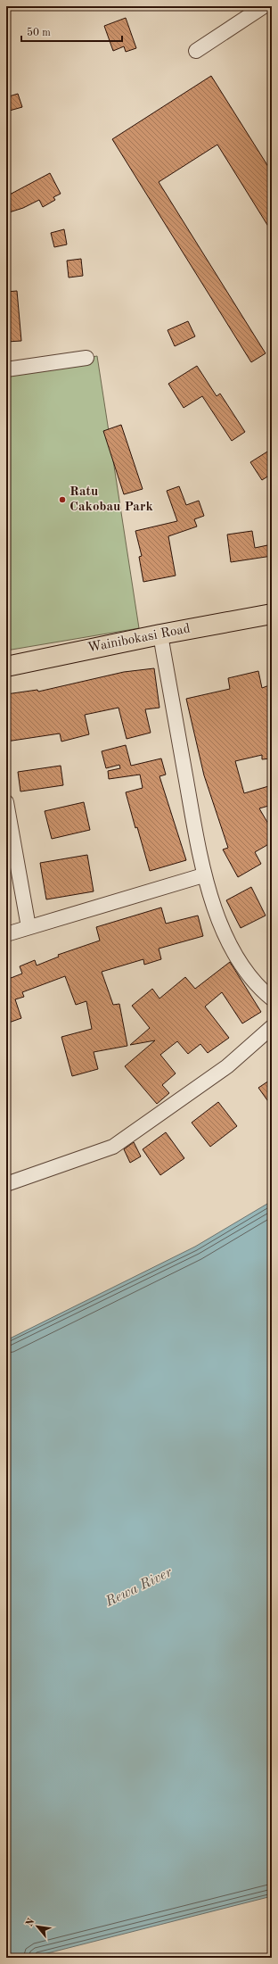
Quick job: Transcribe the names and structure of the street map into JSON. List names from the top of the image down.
{
  "streets": {
    "main road": ["Wainibokasi Road"]
  },
  "water": ["Rewa River"],
  "places": ["Ratu Cakobau Park"],
  "scale_bar": "50 m",
  "north": "top left"
}
